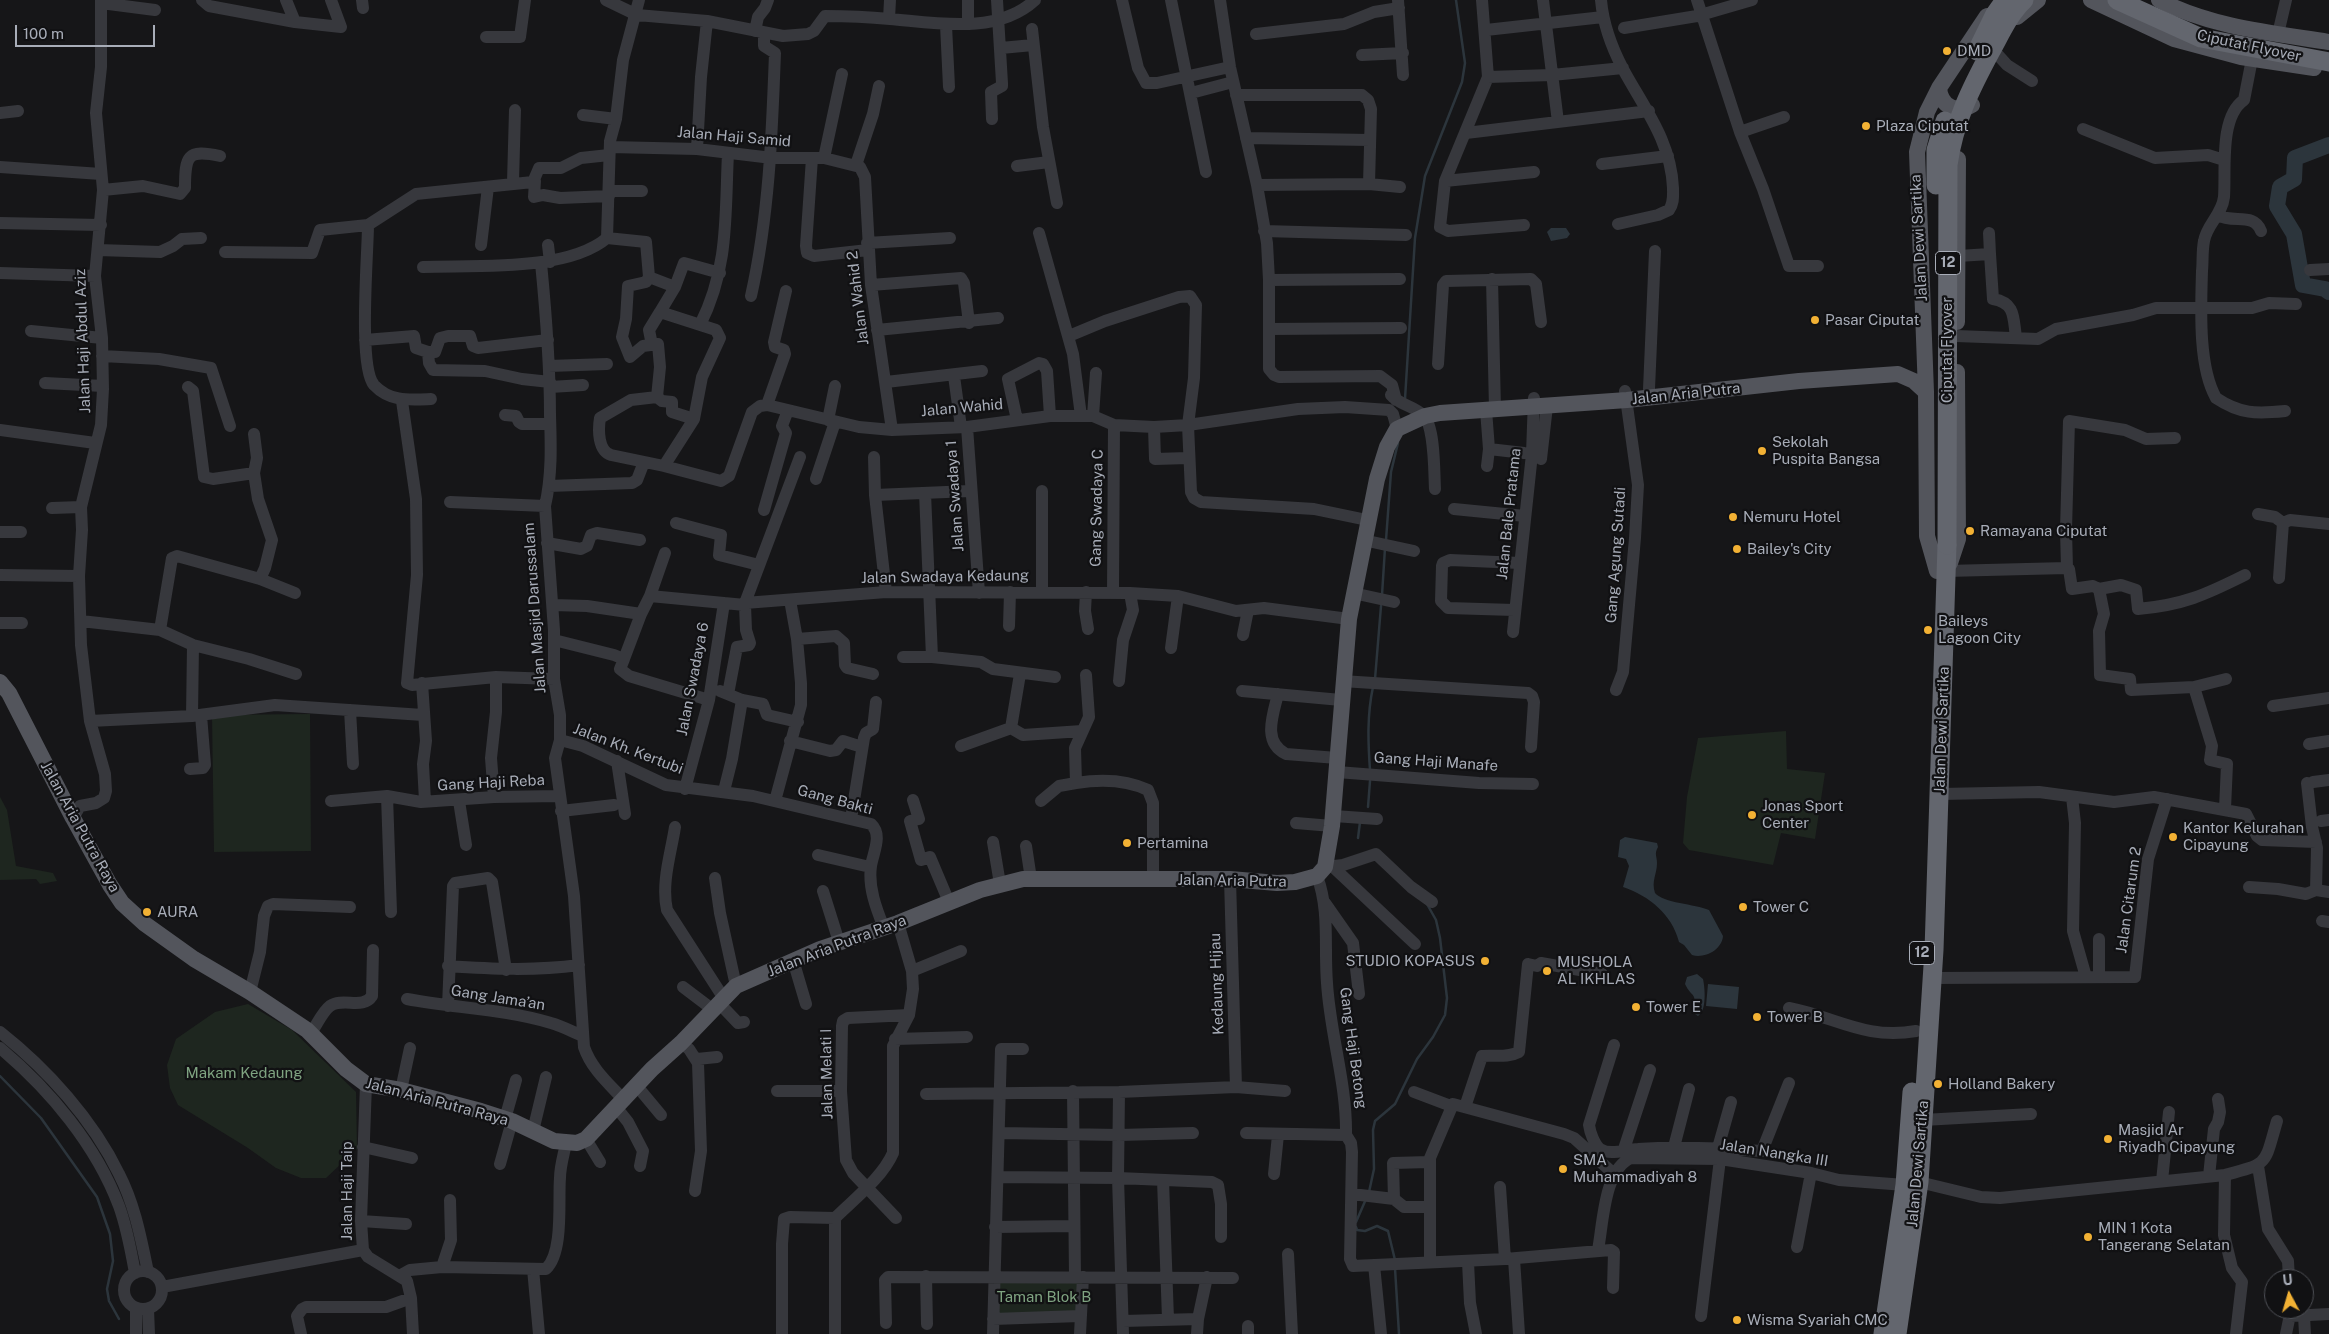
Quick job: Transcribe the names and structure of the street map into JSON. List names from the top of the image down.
{
  "streets": {
    "highway": ["Ciputat Flyover", "Jalan Dewi Sartika", "12"],
    "main road": ["Jalan Aria Putra", "Jalan Aria Putra Raya"],
    "street": [
      "Jalan Haji Samid",
      "Jalan Wahid 2",
      "Jalan Haji Abdul Aziz",
      "Jalan Wahid",
      "Jalan Swadaya 1",
      "Gang Swadaya C",
      "Jalan Bale Pratama",
      "Gang Agung Sutadi",
      "Jalan Swadaya Kedaung",
      "Jalan Masjid Darussalam",
      "Jalan Swadaya 6",
      "Jalan Kh. Kertubi",
      "Gang Haji Manafe",
      "Gang Haji Reba",
      "Gang Bakti",
      "Jalan Citarum 2",
      "Kedaung Hijau",
      "Gang Jama’an",
      "Gang Haji Betong",
      "Jalan Melati I",
      "Jalan Nangka III",
      "Jalan Haji Taip"
    ]
  },
  "crossings": [
    ["Ciputat Flyover", "Jalan Dewi Sartika"],
    ["Jalan Haji Samid", "Jalan Wahid 2"],
    ["Jalan Dewi Sartika", "Jalan Aria Putra"],
    ["Jalan Dewi Sartika", "Jalan Nangka III"],
    ["Jalan Wahid 2", "Jalan Wahid"],
    ["Jalan Haji Abdul Aziz", "Jalan Aria Putra Raya"],
    ["Jalan Aria Putra", "Jalan Wahid"],
    ["Jalan Aria Putra", "Jalan Bale Pratama"],
    ["Jalan Aria Putra", "Gang Agung Sutadi"],
    ["Jalan Aria Putra", "Jalan Aria Putra Raya"],
    ["Jalan Aria Putra", "Kedaung Hijau"],
    ["Jalan Aria Putra", "Gang Haji Betong"],
    ["Jalan Wahid", "Jalan Swadaya 1"],
    ["Jalan Wahid", "Gang Swadaya C"],
    ["Jalan Swadaya 1", "Jalan Swadaya Kedaung"],
    ["Gang Swadaya C", "Jalan Swadaya Kedaung"],
    ["Jalan Swadaya Kedaung", "Jalan Swadaya 6"],
    ["Jalan Masjid Darussalam", "Jalan Kh. Kertubi"],
    ["Jalan Masjid Darussalam", "Gang Haji Reba"],
    ["Jalan Masjid Darussalam", "Jalan Aria Putra Raya"],
    ["Jalan Masjid Darussalam", "Gang Jama’an"],
    ["Jalan Swadaya 6", "Jalan Kh. Kertubi"],
    ["Jalan Swadaya 6", "Gang Bakti"],
    ["Jalan Kh. Kertubi", "Gang Bakti"],
    ["Gang Bakti", "Jalan Aria Putra Raya"],
    ["Gang Bakti", "Jalan Melati I"],
    ["Jalan Aria Putra Raya", "Jalan Haji Taip"]
  ],
  "parks": ["Makam Kedaung", "Taman Blok B"],
  "places": [
    "DMD",
    "Plaza Ciputat",
    "Pasar Ciputat",
    "Sekolah Puspita Bangsa",
    "Nemuru Hotel",
    "Ramayana Ciputat",
    "Bailey's City",
    "Baileys Lagoon City",
    "Jonas Sport Center",
    "Kantor Kelurahan Cipayung",
    "Pertamina",
    "Tower C",
    "AURA",
    "STUDIO KOPASUS",
    "MUSHOLA AL IKHLAS",
    "Tower E",
    "Tower B",
    "Holland Bakery",
    "Masjid Ar Riyadh Cipayung",
    "SMA Muhammadiyah 8",
    "MIN 1 Kota Tangerang Selatan",
    "Wisma Syariah CMC"
  ],
  "scale_bar": "100 m",
  "north": "top"
}
